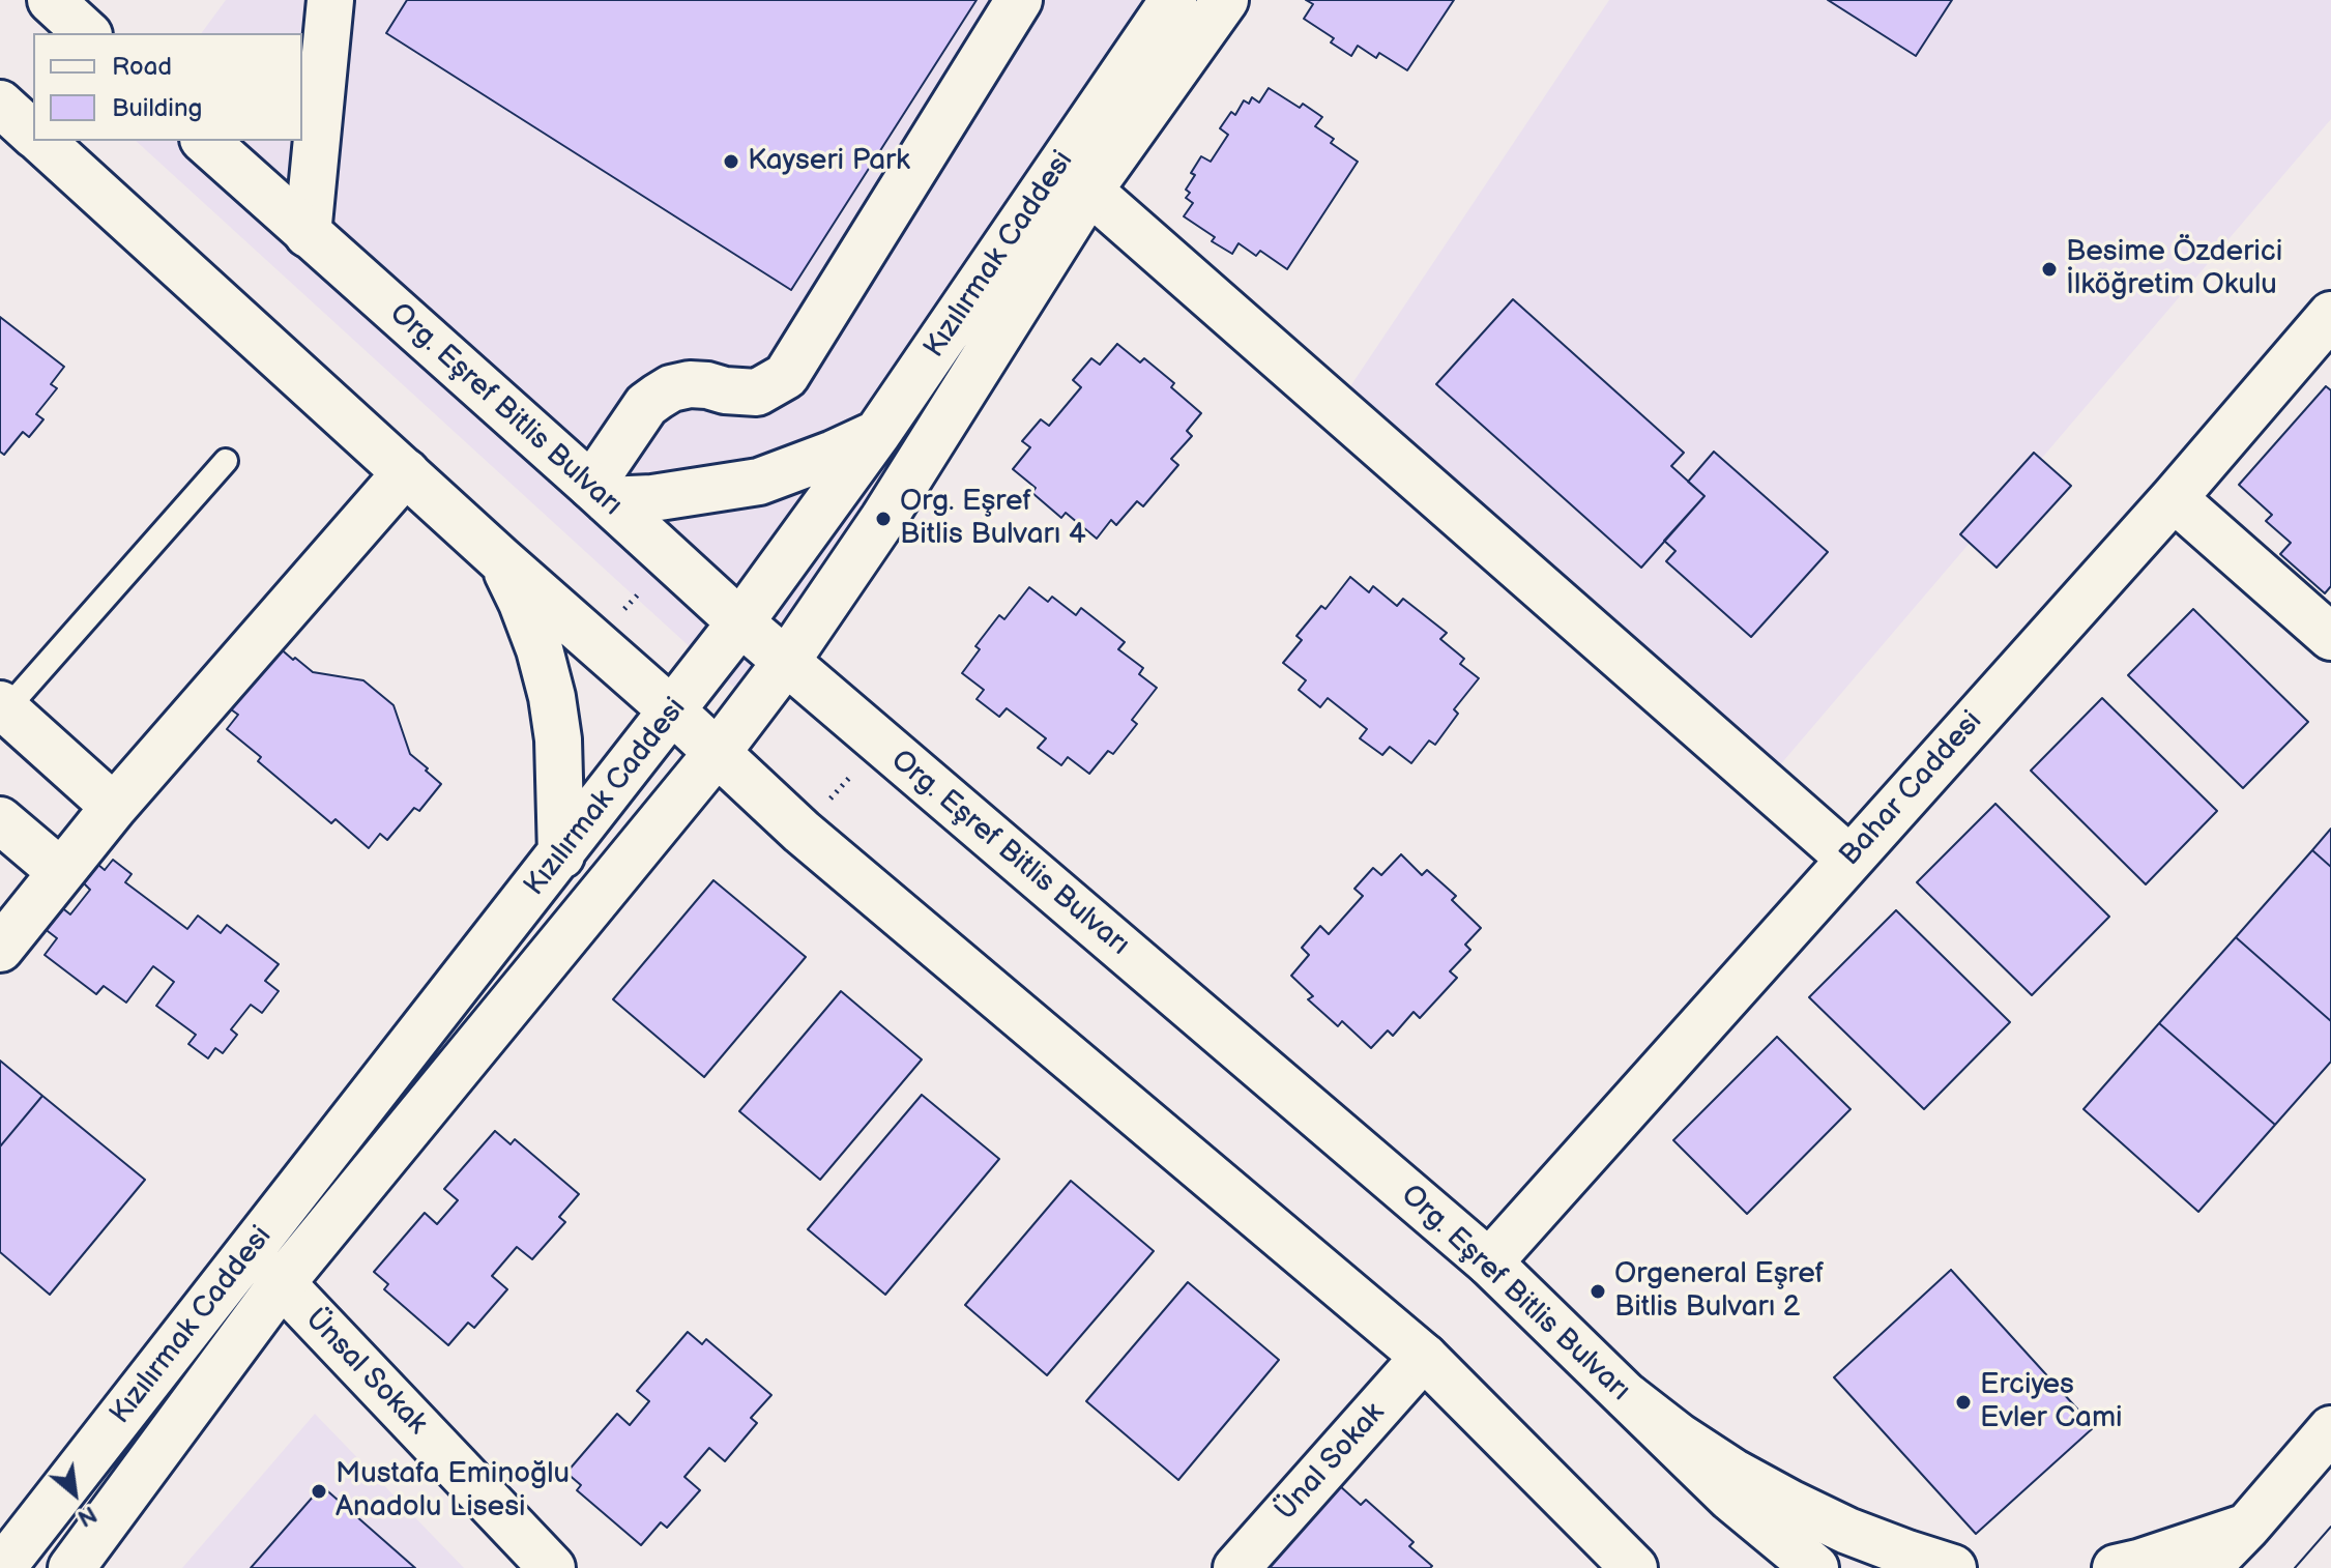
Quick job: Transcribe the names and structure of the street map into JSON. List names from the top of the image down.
{
  "streets": {
    "main road": [
      "Kızılırmak Caddesi",
      "Org. Eşref Bitlis Bulvarı",
      "Bahar Caddesi",
      "Ünsal Sokak",
      "Ünal Sokak"
    ]
  },
  "crossings": [
    ["Kızılırmak Caddesi", "Org. Eşref Bitlis Bulvarı"],
    ["Kızılırmak Caddesi", "Ünsal Sokak"],
    ["Org. Eşref Bitlis Bulvarı", "Bahar Caddesi"]
  ],
  "places": [
    "Kayseri Park",
    "Besime Özderici İlköğretim Okulu",
    "Org. Eşref Bitlis Bulvarı 4",
    "Orgeneral Eşref Bitlis Bulvarı 2",
    "Erciyes Evler Cami",
    "Mustafa Eminoğlu Anadolu Lisesi"
  ],
  "legend": ["Road", "Building"],
  "north": "bottom right"
}
